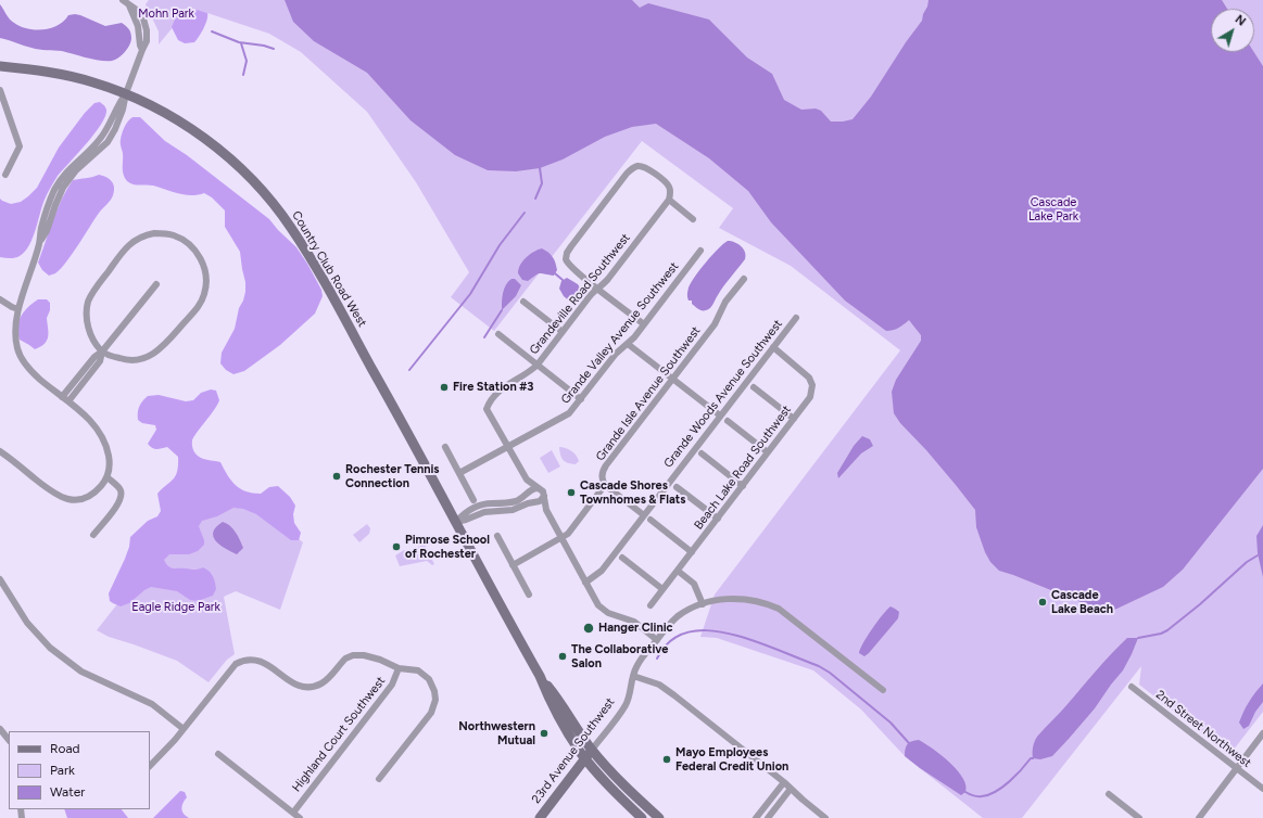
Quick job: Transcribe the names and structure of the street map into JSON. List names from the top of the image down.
{
  "streets": {
    "main road": ["Country Club Road West", "23rd Avenue Southwest"],
    "street": [
      "Grandeville Road Southwest",
      "Grande Valley Avenue Southwest",
      "Grande Isle Avenue Southwest",
      "Grande Woods Avenue Southwest",
      "Beach Lake Road Southwest",
      "2nd Street Northwest",
      "Highland Court Southwest"
    ]
  },
  "crossings": [
    ["Grandeville Road Southwest", "Grande Valley Avenue Southwest"],
    ["Grandeville Road Southwest", "Grande Woods Avenue Southwest"],
    ["Grandeville Road Southwest", "23rd Avenue Southwest"],
    ["Grande Woods Avenue Southwest", "Beach Lake Road Southwest"]
  ],
  "parks": ["Mohn Park", "Cascade Lake Park", "Eagle Ridge Park"],
  "places": [
    "Fire Station #3",
    "Rochester Tennis Connection",
    "Cascade Shores Townhomes & Flats",
    "Pimrose School of Rochester",
    "Cascade Lake Beach",
    "Hanger Clinic",
    "The Collaborative Salon",
    "Northwestern Mutual",
    "Mayo Employees Federal Credit Union"
  ],
  "legend": ["Road", "Park", "Water"],
  "north": "top right"
}
